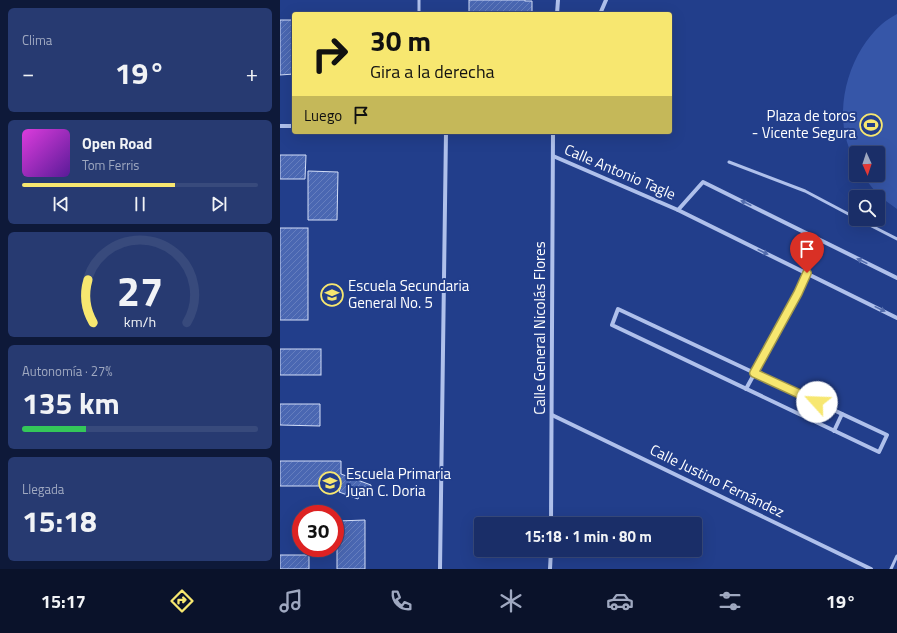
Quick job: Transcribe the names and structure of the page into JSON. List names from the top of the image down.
{
  "streets": {
    "street": ["Calle Antonio Tagle", "Calle General Nicolás Flores", "Calle Justino Fernández"]
  },
  "crossings": [
    ["Calle Antonio Tagle", "Calle General Nicolás Flores"],
    ["Calle General Nicolás Flores", "Calle Justino Fernández"]
  ],
  "places": {
    "sports": ["Plaza de toros - Vicente Segura"],
    "school or university": ["Escuela Secundaria General No. 5", "Escuela Primaria Juan C. Doria"]
  },
  "north": "bottom",
  "page": {
    "tile": [
      "Clima",
      ["Autonomía · 27%", "135 km"],
      ["Llegada", "15:18"]
    ],
    "turn": ["30 m", "Gira a la derecha"],
    "heat": ["−", "19°", "+"],
    "then": "Luego",
    "song": ["Open Road", "Tom Ferris"],
    "limit": "30",
    "trip": "15:18 · 1 min · 80 m",
    "tabs": ["15:17", "19°"],
    "gauge": ["27", "km/h"]
  }
}
